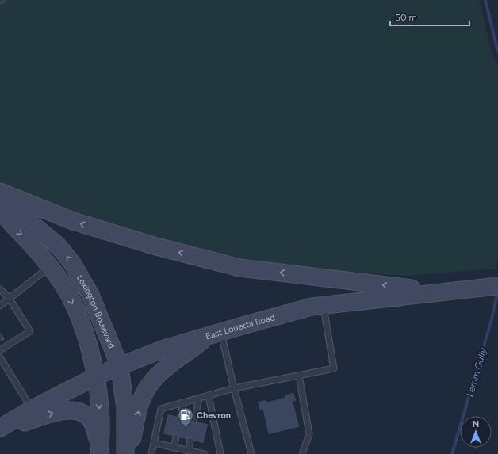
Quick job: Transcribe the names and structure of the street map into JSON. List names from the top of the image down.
{
  "streets": {
    "main road": ["Lexington Boulevard", "East Louetta Road"]
  },
  "crossings": [
    ["Lexington Boulevard", "East Louetta Road"]
  ],
  "water": ["Lemm Gully"],
  "places": {
    "fuel station": ["Chevron"]
  },
  "scale_bar": "50 m",
  "north": "top"
}
